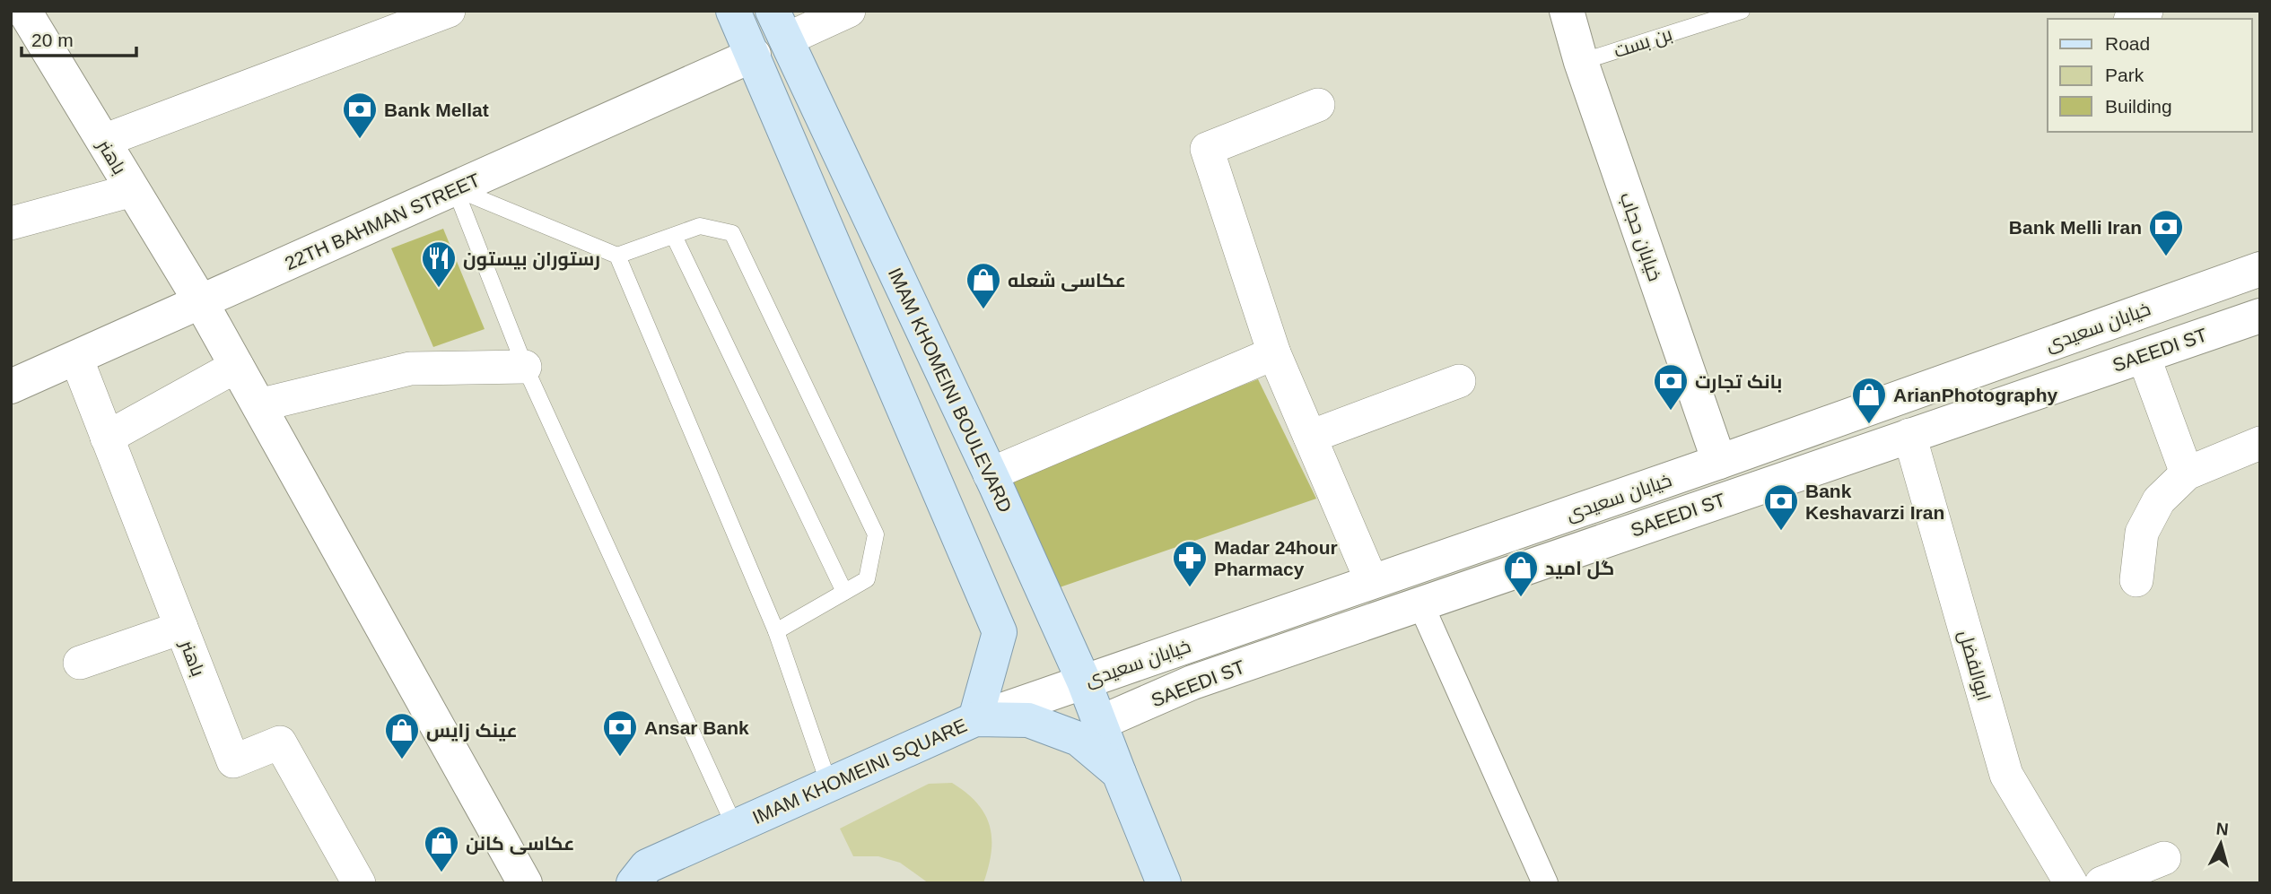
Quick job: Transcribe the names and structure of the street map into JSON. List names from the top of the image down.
{
  "streets": {
    "main road": [
      "باهنر",
      "22TH BAHMAN STREET",
      "خیابان حجاب",
      "خیابان سعیدی",
      "SAEEDI ST",
      "IMAM KHOMEINI BOULEVARD",
      "IMAM KHOMEINI SQUARE"
    ],
    "street": ["ابوالفضل"],
    "lane": ["بن بست"]
  },
  "crossings": [
    ["بن بست", "خیابان حجاب"],
    ["باهنر", "22TH BAHMAN STREET"],
    ["خیابان حجاب", "خیابان سعیدی"],
    ["خیابان سعیدی", "IMAM KHOMEINI BOULEVARD"],
    ["خیابان سعیدی", "IMAM KHOMEINI SQUARE"],
    ["SAEEDI ST", "IMAM KHOMEINI BOULEVARD"],
    ["SAEEDI ST", "ابوالفضل"],
    ["IMAM KHOMEINI BOULEVARD", "IMAM KHOMEINI SQUARE"]
  ],
  "places": {
    "bank": [
      "Bank Mellat",
      "Bank Melli Iran",
      "بانک تجارت",
      "Bank Keshavarzi Iran",
      "Ansar Bank"
    ],
    "restaurant": ["رستوران بیستون"],
    "shop": [
      "عکاسی شعله",
      "ArianPhotography",
      "گل امید",
      "عینک زایس",
      "عکاسی کانن"
    ],
    "pharmacy": ["Madar 24hour Pharmacy"]
  },
  "legend": ["Road", "Park", "Building"],
  "scale_bar": "20 m",
  "north": "top"
}
